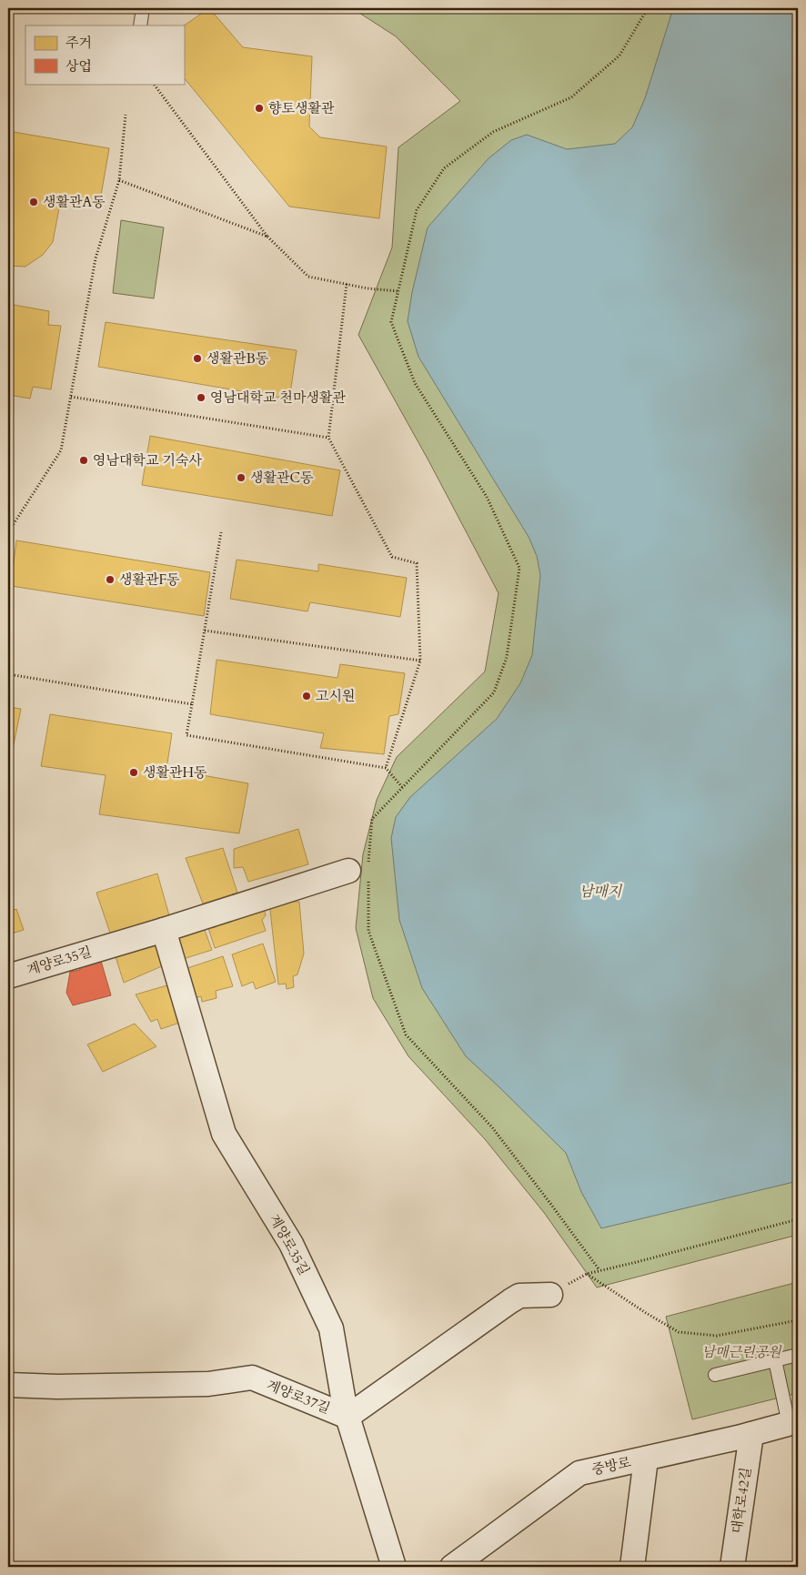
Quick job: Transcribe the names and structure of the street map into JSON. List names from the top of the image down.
{
  "streets": {
    "street": [
      "계양로35길",
      "계양로37길",
      "중방로",
      "대학로42길"
    ]
  },
  "crossings": [
    ["계양로35길", "계양로37길"],
    ["중방로", "대학로42길"]
  ],
  "water": ["남매지"],
  "parks": ["남매근린공원"],
  "places": [
    "향토생활관",
    "생활관A동",
    "생활관B동",
    "영남대학교 천마생활관",
    "영남대학교 기숙사",
    "생활관C동",
    "생활관F동",
    "고시원",
    "생활관H동"
  ],
  "legend": ["주거", "상업"]
}
